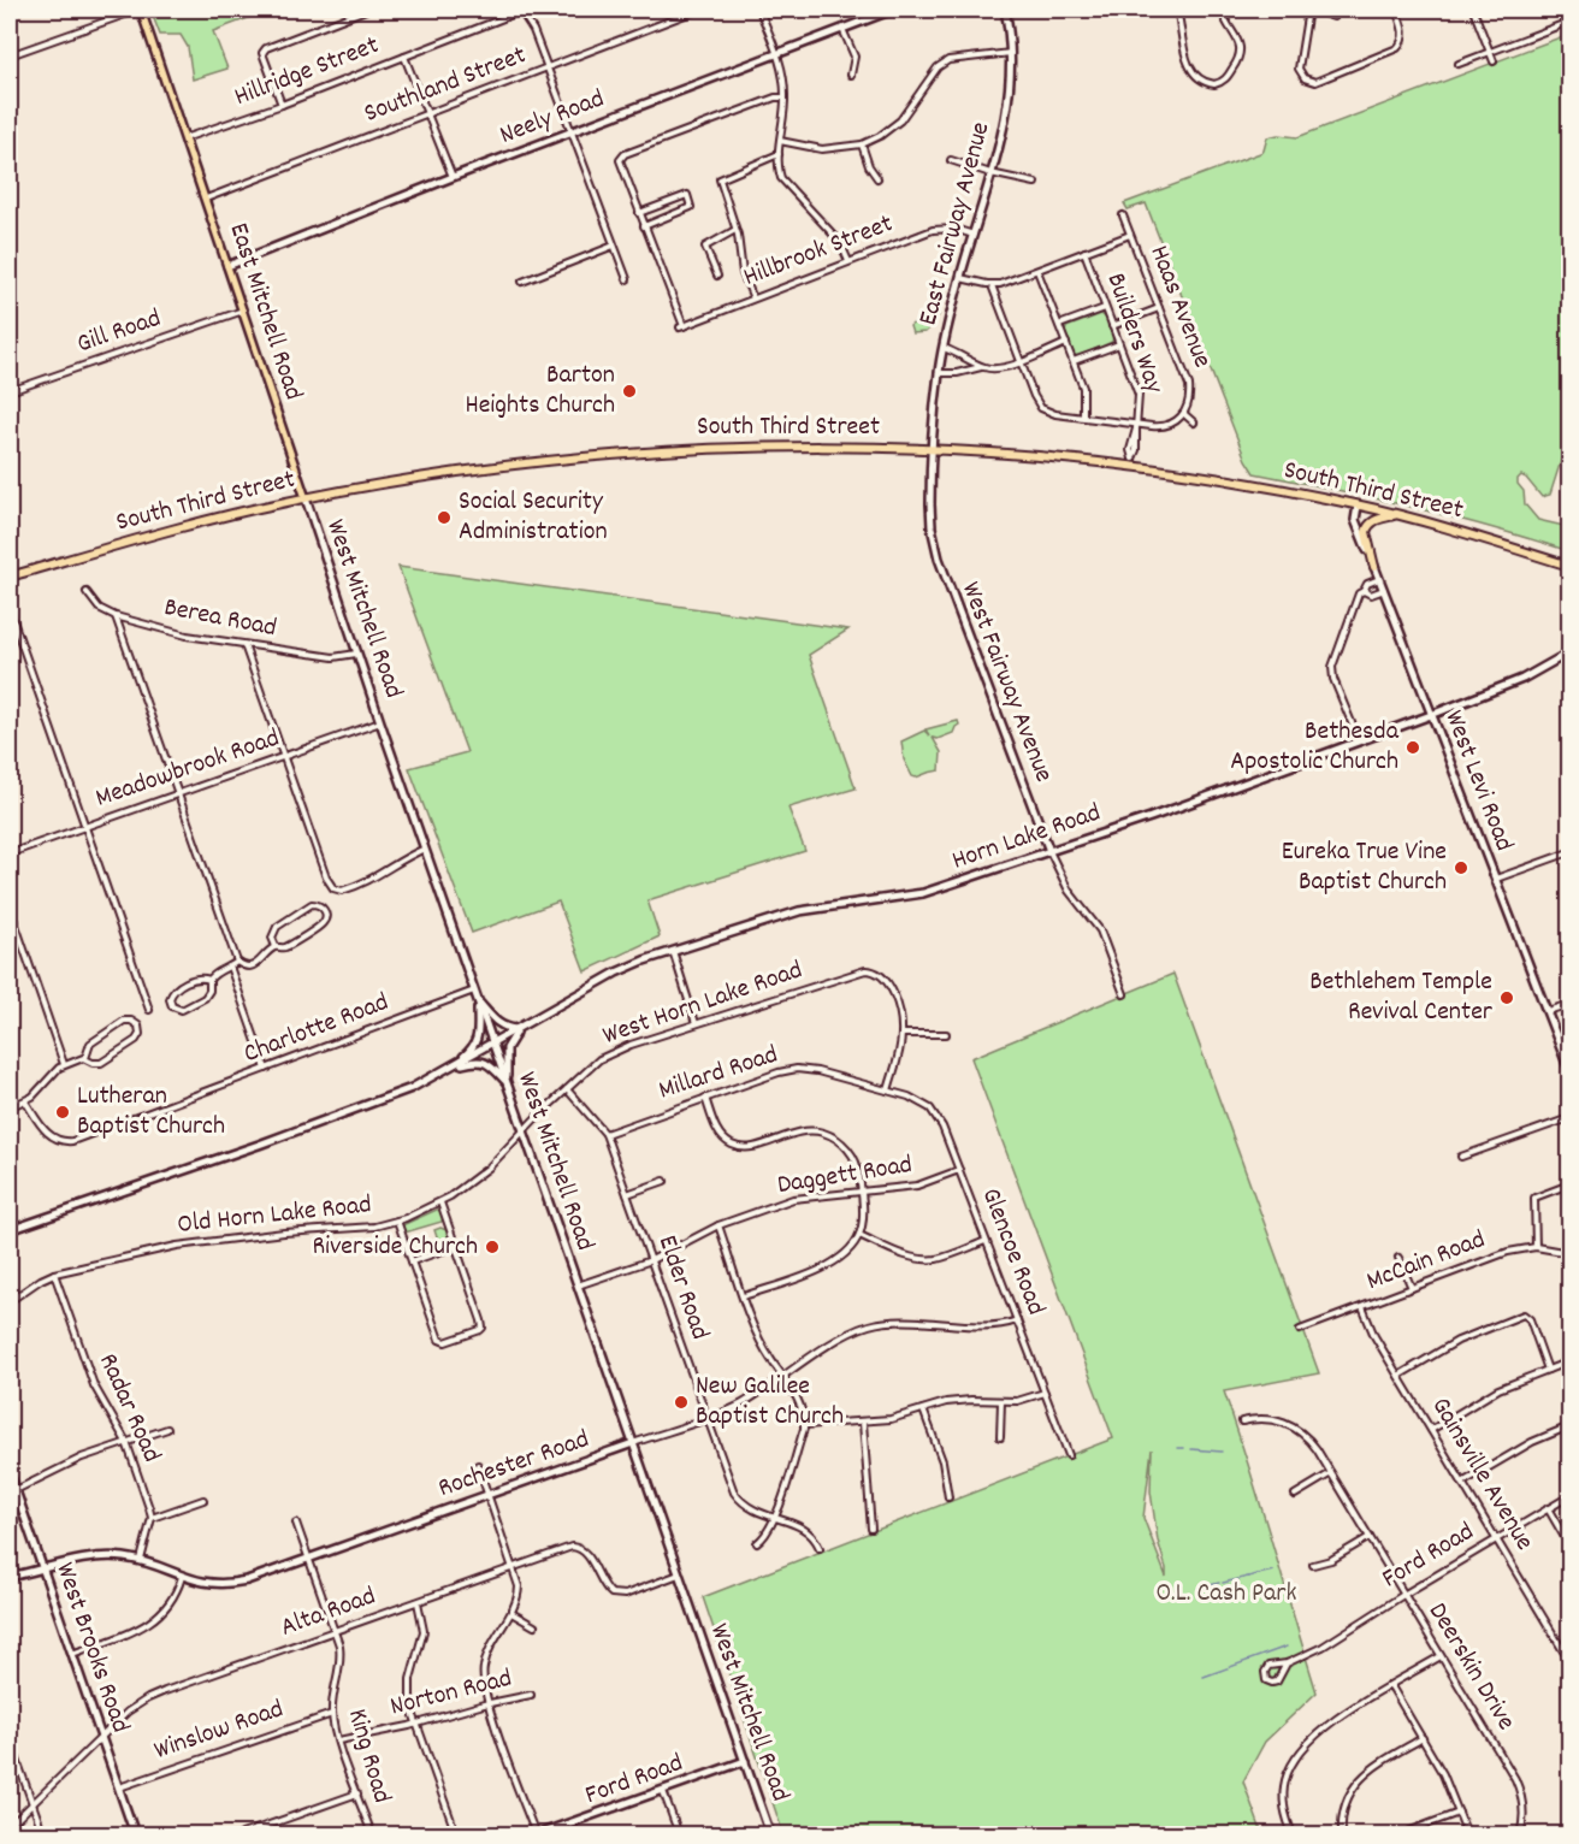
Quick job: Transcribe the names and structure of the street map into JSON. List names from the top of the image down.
{
  "streets": {
    "highway": ["South Third Street"],
    "main road": ["East Mitchell Road"],
    "street": [
      "Hillridge Street",
      "Southland Street",
      "Neely Road",
      "East Fairway Avenue",
      "Hillbrook Street",
      "Haas Avenue",
      "Gill Road",
      "Builders Way",
      "West Mitchell Road",
      "Berea Road",
      "West Fairway Avenue",
      "Meadowbrook Road",
      "West Levi Road",
      "Horn Lake Road",
      "West Horn Lake Road",
      "Charlotte Road",
      "Millard Road",
      "Daggett Road",
      "Old Horn Lake Road",
      "Glencoe Road",
      "McCain Road",
      "Elder Road",
      "Radar Road",
      "Rochester Road",
      "Gainsville Avenue",
      "Ford Road",
      "Alta Road",
      "West Brooks Road",
      "Deerskin Drive",
      "Norton Road",
      "Winslow Road",
      "King Road"
    ]
  },
  "crossings": [
    ["Hillridge Street", "East Mitchell Road"],
    ["Southland Street", "East Mitchell Road"],
    ["Neely Road", "East Mitchell Road"],
    ["East Fairway Avenue", "Hillbrook Street"],
    ["East Fairway Avenue", "South Third Street"],
    ["East Fairway Avenue", "West Fairway Avenue"],
    ["East Mitchell Road", "Gill Road"],
    ["East Mitchell Road", "South Third Street"],
    ["East Mitchell Road", "West Mitchell Road"],
    ["Builders Way", "South Third Street"],
    ["South Third Street", "West Mitchell Road"],
    ["South Third Street", "West Fairway Avenue"],
    ["South Third Street", "West Levi Road"],
    ["West Mitchell Road", "Berea Road"],
    ["West Mitchell Road", "Meadowbrook Road"],
    ["West Mitchell Road", "Horn Lake Road"],
    ["West Mitchell Road", "West Horn Lake Road"],
    ["West Mitchell Road", "Charlotte Road"],
    ["West Mitchell Road", "Daggett Road"],
    ["West Mitchell Road", "Old Horn Lake Road"],
    ["West Mitchell Road", "Rochester Road"],
    ["West Mitchell Road", "Ford Road"],
    ["West Mitchell Road", "Alta Road"],
    ["West Fairway Avenue", "Horn Lake Road"],
    ["West Levi Road", "Horn Lake Road"],
    ["West Horn Lake Road", "Old Horn Lake Road"],
    ["West Horn Lake Road", "Elder Road"],
    ["Millard Road", "Glencoe Road"],
    ["Millard Road", "Elder Road"],
    ["Daggett Road", "Glencoe Road"],
    ["Daggett Road", "Elder Road"],
    ["Old Horn Lake Road", "Radar Road"],
    ["Glencoe Road", "Rochester Road"],
    ["McCain Road", "Gainsville Avenue"],
    ["Elder Road", "Rochester Road"],
    ["Rochester Road", "West Brooks Road"],
    ["Rochester Road", "King Road"],
    ["Gainsville Avenue", "Ford Road"],
    ["Ford Road", "Deerskin Drive"],
    ["Alta Road", "West Brooks Road"],
    ["Alta Road", "King Road"],
    ["West Brooks Road", "Winslow Road"],
    ["Norton Road", "King Road"],
    ["Winslow Road", "King Road"]
  ],
  "parks": ["O.L. Cash Park"],
  "places": [
    "Barton Heights Church",
    "Social Security Administration",
    "Bethesda Apostolic Church",
    "Eureka True Vine Baptist Church",
    "Bethlehem Temple Revival Center",
    "Lutheran Baptist Church",
    "Riverside Church",
    "New Galilee Baptist Church"
  ]
}
